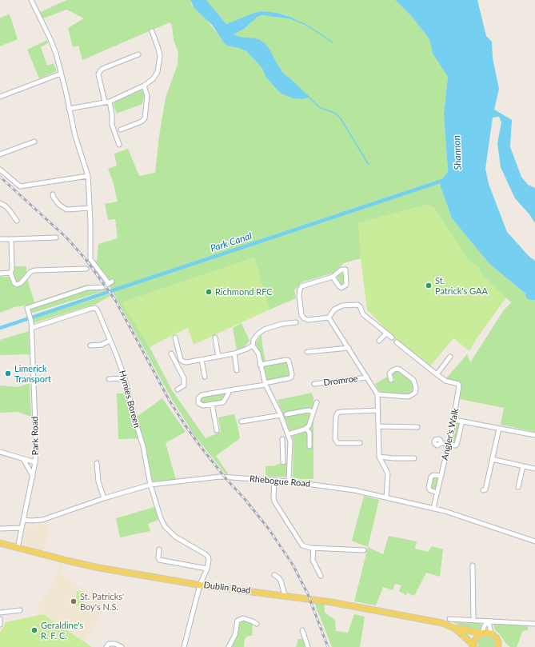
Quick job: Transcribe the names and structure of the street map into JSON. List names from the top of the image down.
{
  "streets": {
    "main road": ["Dublin Road"],
    "street": [
      "Dromroe",
      "Hymies Boreen",
      "Angler's Walk",
      "Park Road",
      "Rhebogue Road"
    ]
  },
  "crossings": [
    ["Dromroe", "Rhebogue Road"],
    ["Hymies Boreen", "Park Road"],
    ["Hymies Boreen", "Rhebogue Road"],
    ["Angler's Walk", "Rhebogue Road"],
    ["Park Road", "Rhebogue Road"],
    ["Park Road", "Dublin Road"]
  ],
  "water": ["Shannon", "Park Canal"],
  "places": [
    "St. Patrick's GAA",
    "Richmond RFC",
    "Limerick Transport",
    "St. Patricks' Boy's N.S.",
    "Geraldine's R. F. C."
  ]
}
